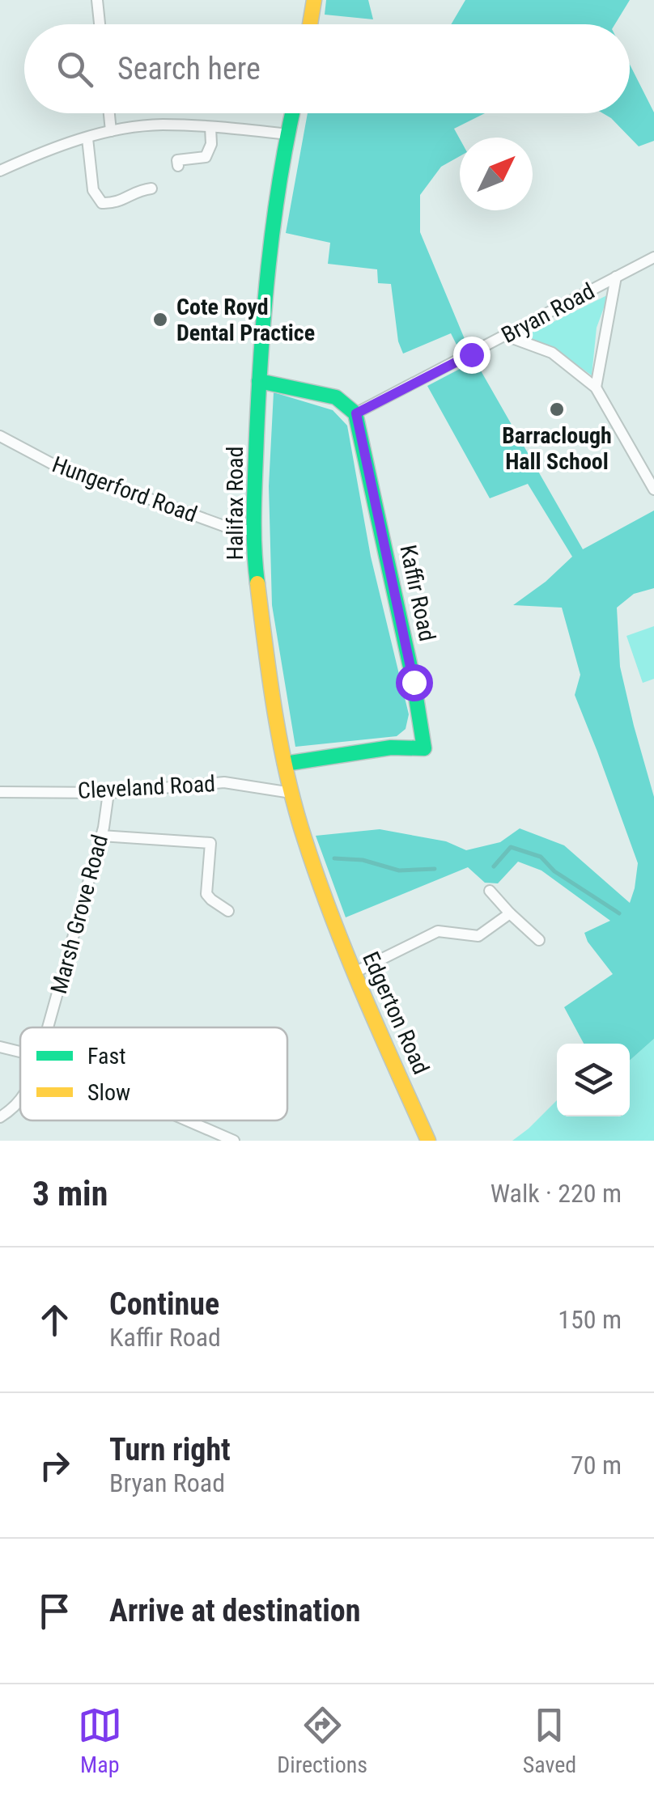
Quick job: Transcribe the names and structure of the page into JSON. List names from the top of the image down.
{
  "streets": {
    "main road": ["Halifax Road", "Kaffir Road", "Edgerton Road"],
    "street": [
      "Bryan Road",
      "Hungerford Road",
      "Cleveland Road",
      "Marsh Grove Road"
    ]
  },
  "crossings": [
    ["Bryan Road", "Kaffir Road"],
    ["Hungerford Road", "Halifax Road"],
    ["Halifax Road", "Kaffir Road"],
    ["Halifax Road", "Cleveland Road"],
    ["Halifax Road", "Edgerton Road"],
    ["Cleveland Road", "Marsh Grove Road"]
  ],
  "places": ["Cote Royd Dental Practice", "Barraclough Hall School"],
  "legend": ["Fast", "Slow"],
  "north": "top right",
  "page": {
    "search": "Search here",
    "heading": ["3 min", "Walk · 220 m"],
    "list": [
      ["Continue", "Kaffir Road", "150 m"],
      ["Turn right", "Bryan Road", "70 m"],
      "Arrive at destination"
    ],
    "nav": ["Map", "Directions", "Saved"]
  }
}
